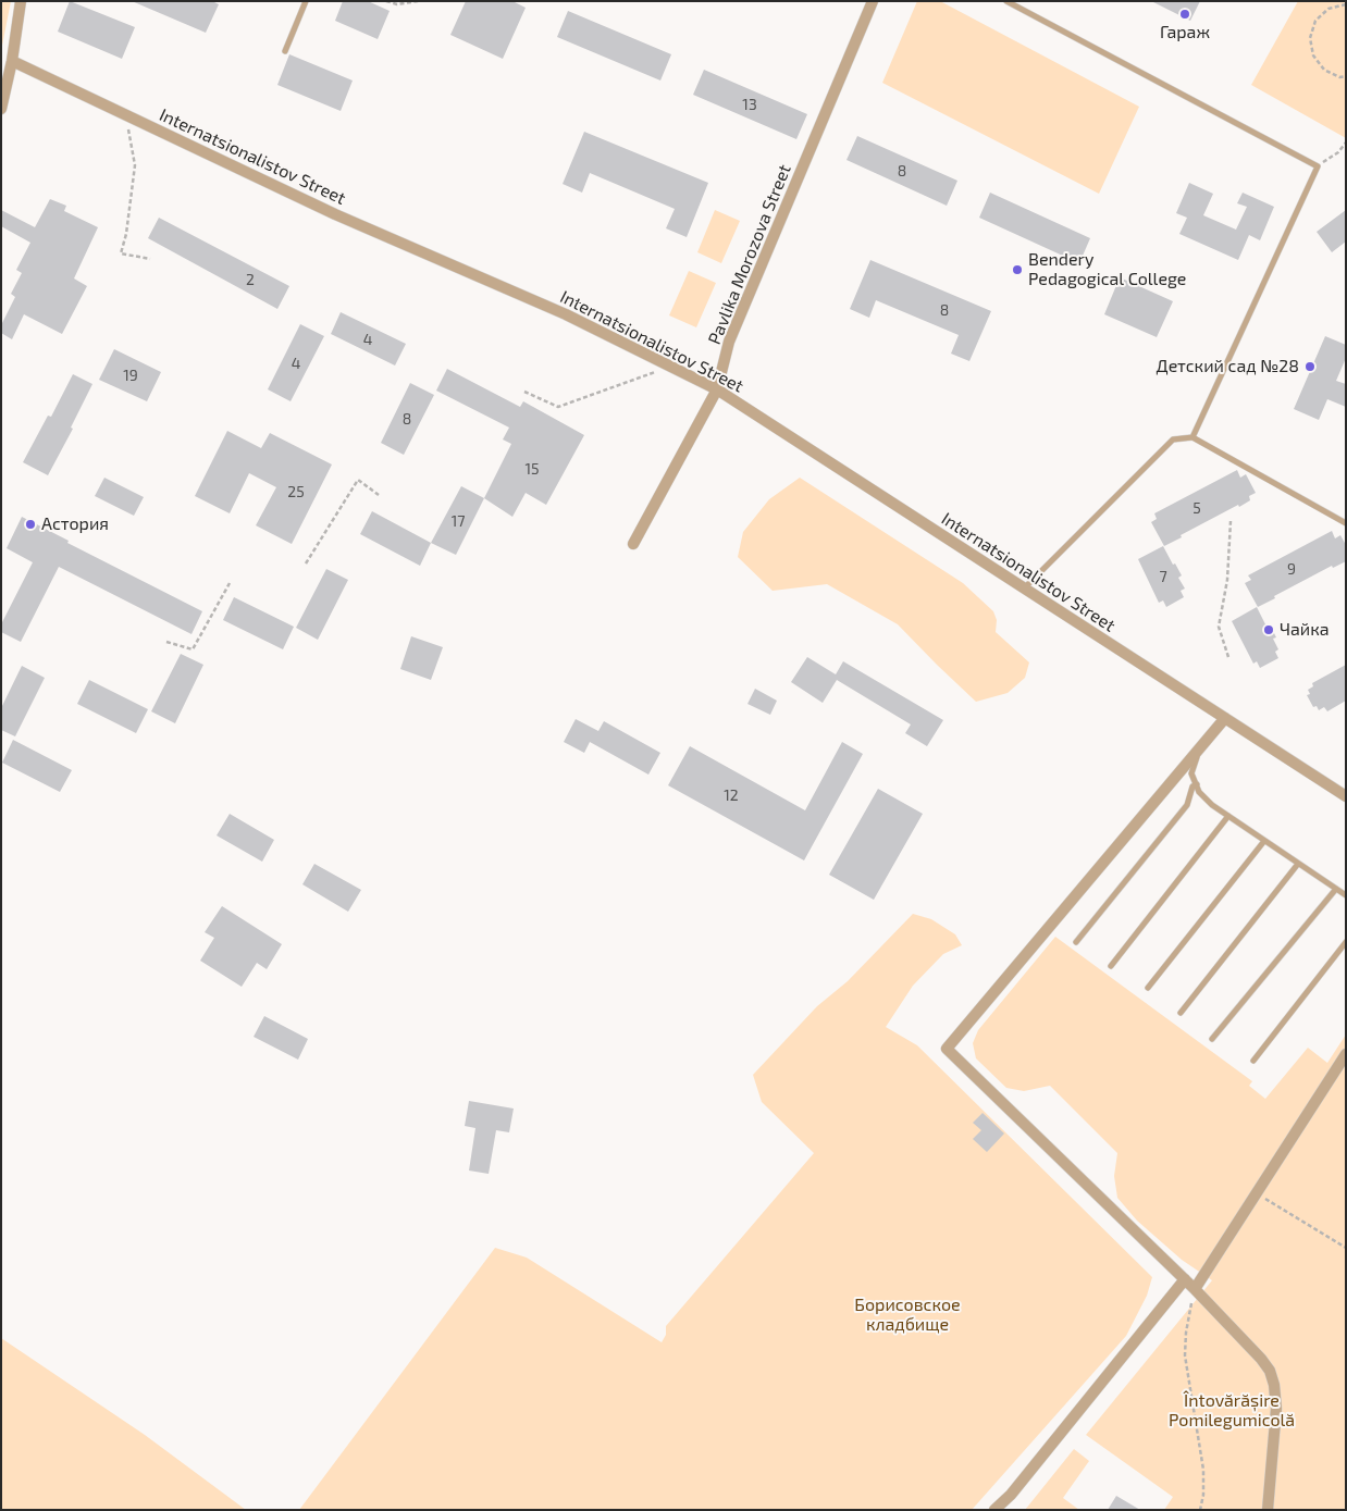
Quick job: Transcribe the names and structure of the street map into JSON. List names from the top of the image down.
{
  "streets": {
    "street": ["Internatsionalistov Street", "Pavlika Morozova Street"]
  },
  "crossings": [
    ["Internatsionalistov Street", "Pavlika Morozova Street"]
  ],
  "parks": ["Борисовское кладбище", "Întovărășire Pomilegumicolă"],
  "places": [
    "Гараж",
    "Bendery Pedagogical College",
    "Детский сад №28",
    "Астория",
    "Чайка"
  ],
  "house_numbers": [
    "13",
    "8",
    "2",
    "8",
    "4",
    "4",
    "19",
    "8",
    "15",
    "25",
    "5",
    "17",
    "9",
    "7",
    "12"
  ]
}
